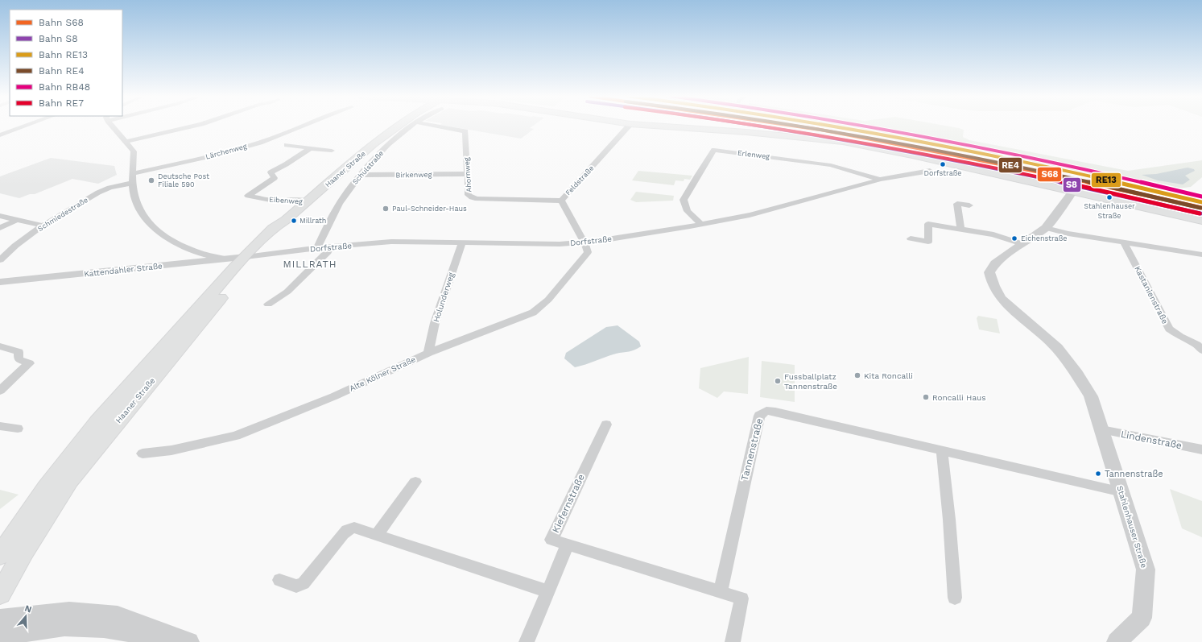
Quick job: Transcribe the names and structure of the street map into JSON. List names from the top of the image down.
{
  "streets": {
    "main road": ["Haaner Straße"],
    "street": [
      "Lärchenweg",
      "Erlenweg",
      "Schulstraße",
      "Birkenweg",
      "Ahornweg",
      "Feldstraße",
      "Eibenweg",
      "Schmiedestraße",
      "Dorfstraße",
      "Kattendahler Straße",
      "Kastanienstraße",
      "Holunderweg",
      "Alte Kölner Straße",
      "Lindenstraße",
      "Tannenstraße",
      "Kiefernstraße",
      "Stahlenhauser Straße"
    ]
  },
  "crossings": [
    ["Erlenweg", "Dorfstraße"],
    ["Schulstraße", "Birkenweg"],
    ["Schulstraße", "Dorfstraße"],
    ["Haaner Straße", "Eibenweg"],
    ["Haaner Straße", "Dorfstraße"],
    ["Haaner Straße", "Kattendahler Straße"],
    ["Birkenweg", "Ahornweg"],
    ["Ahornweg", "Feldstraße"],
    ["Feldstraße", "Dorfstraße"],
    ["Feldstraße", "Alte Kölner Straße"],
    ["Dorfstraße", "Kattendahler Straße"],
    ["Dorfstraße", "Holunderweg"],
    ["Dorfstraße", "Alte Kölner Straße"],
    ["Holunderweg", "Alte Kölner Straße"],
    ["Lindenstraße", "Stahlenhauser Straße"],
    ["Tannenstraße", "Stahlenhauser Straße"]
  ],
  "districts": ["MILLRATH"],
  "places": [
    "Dorfstraße",
    "Deutsche Post Filiale 590",
    "Stahlenhauser Straße",
    "Paul-Schneider-Haus",
    "Millrath",
    "Eichenstraße",
    "Kita Roncalli",
    "Fussballplatz Tannenstraße",
    "Roncalli Haus",
    "Tannenstraße"
  ],
  "lines": [
    "rail line S68",
    "rail line S8",
    "rail line RE13",
    "rail line RE4",
    "rail line RB48",
    "rail line RE7"
  ],
  "legend": [
    "Bahn S68",
    "Bahn S8",
    "Bahn RE13",
    "Bahn RE4",
    "Bahn RB48",
    "Bahn RE7"
  ],
  "north": "top"
}
